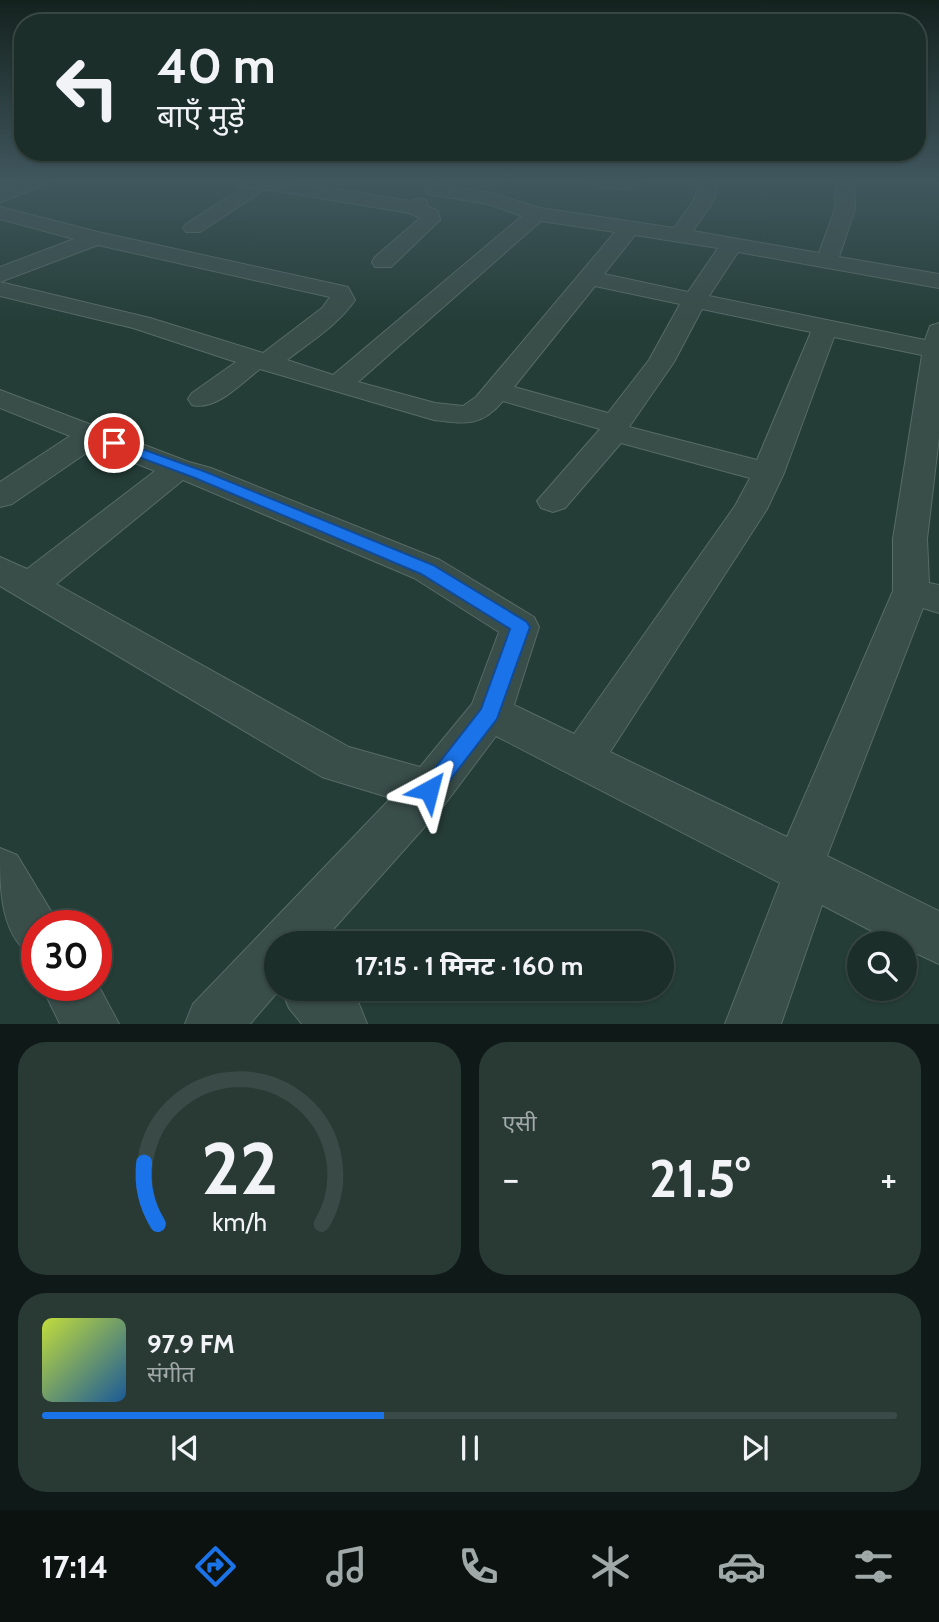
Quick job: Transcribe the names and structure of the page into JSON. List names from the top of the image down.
{
  "page": {
    "turn": ["40 m", "बाएँ मुड़ें"],
    "limit": "30",
    "trip": "17:15 · 1 मिनट · 160 m",
    "tile": "एसी",
    "heat": ["−", "21.5°", "+"],
    "song": ["97.9 FM", "संगीत"],
    "tabs": "17:14",
    "gauge": ["22", "km/h"]
  }
}
